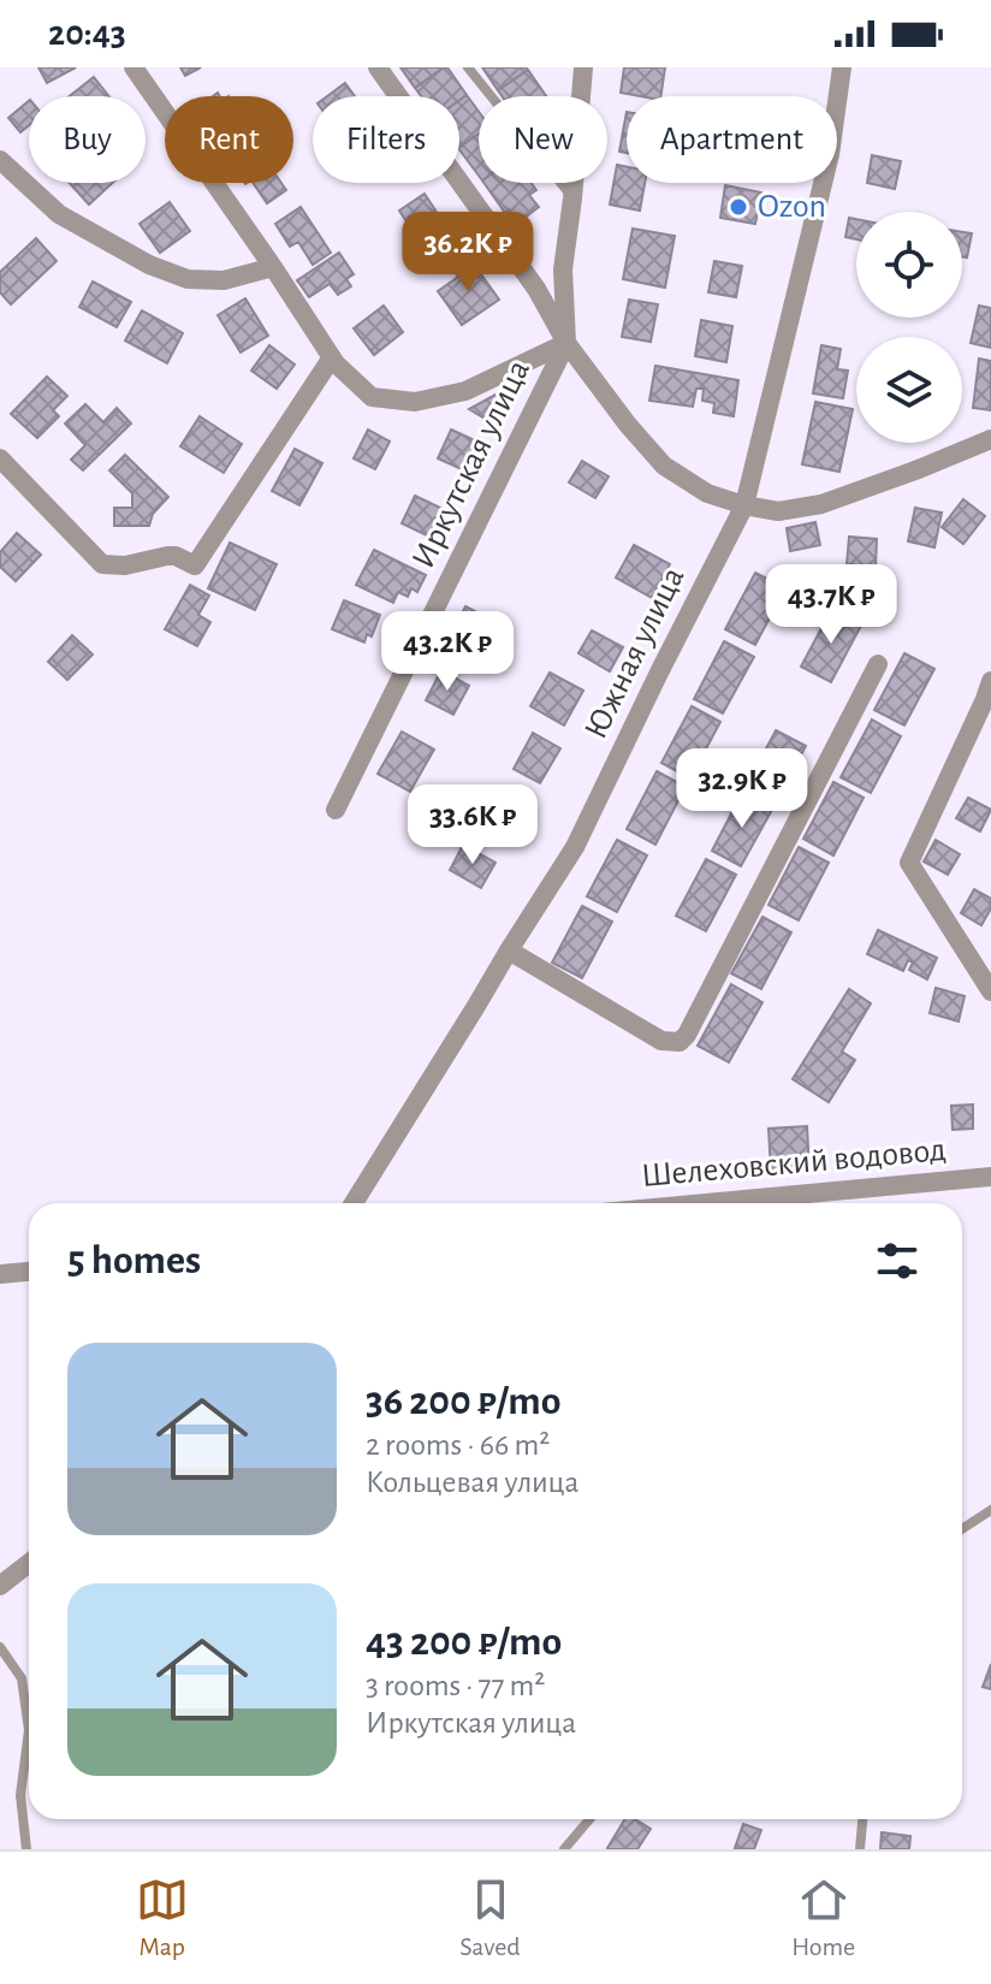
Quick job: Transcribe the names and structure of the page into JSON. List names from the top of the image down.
{
  "streets": {
    "street": ["Иркутская улица", "Южная улица", "Шелеховский водовод"]
  },
  "places": ["Ozon"],
  "page": {
    "status": "20:43",
    "chip": [
      "Buy",
      "Rent",
      "Filters",
      "New",
      "Apartment"
    ],
    "price": [
      "36.2K ₽",
      "43.7K ₽",
      "43.2K ₽",
      "32.9K ₽",
      "33.6K ₽"
    ],
    "heading": "5 homes",
    "list": [
      {
        "name": "36 200 ₽/mo",
        "note": "2 rooms · 66 m² · Кольцевая улица"
      },
      {
        "name": "43 200 ₽/mo",
        "note": "3 rooms · 77 m² · Иркутская улица"
      }
    ],
    "tabs": ["Map", "Saved", "Home"]
  }
}
